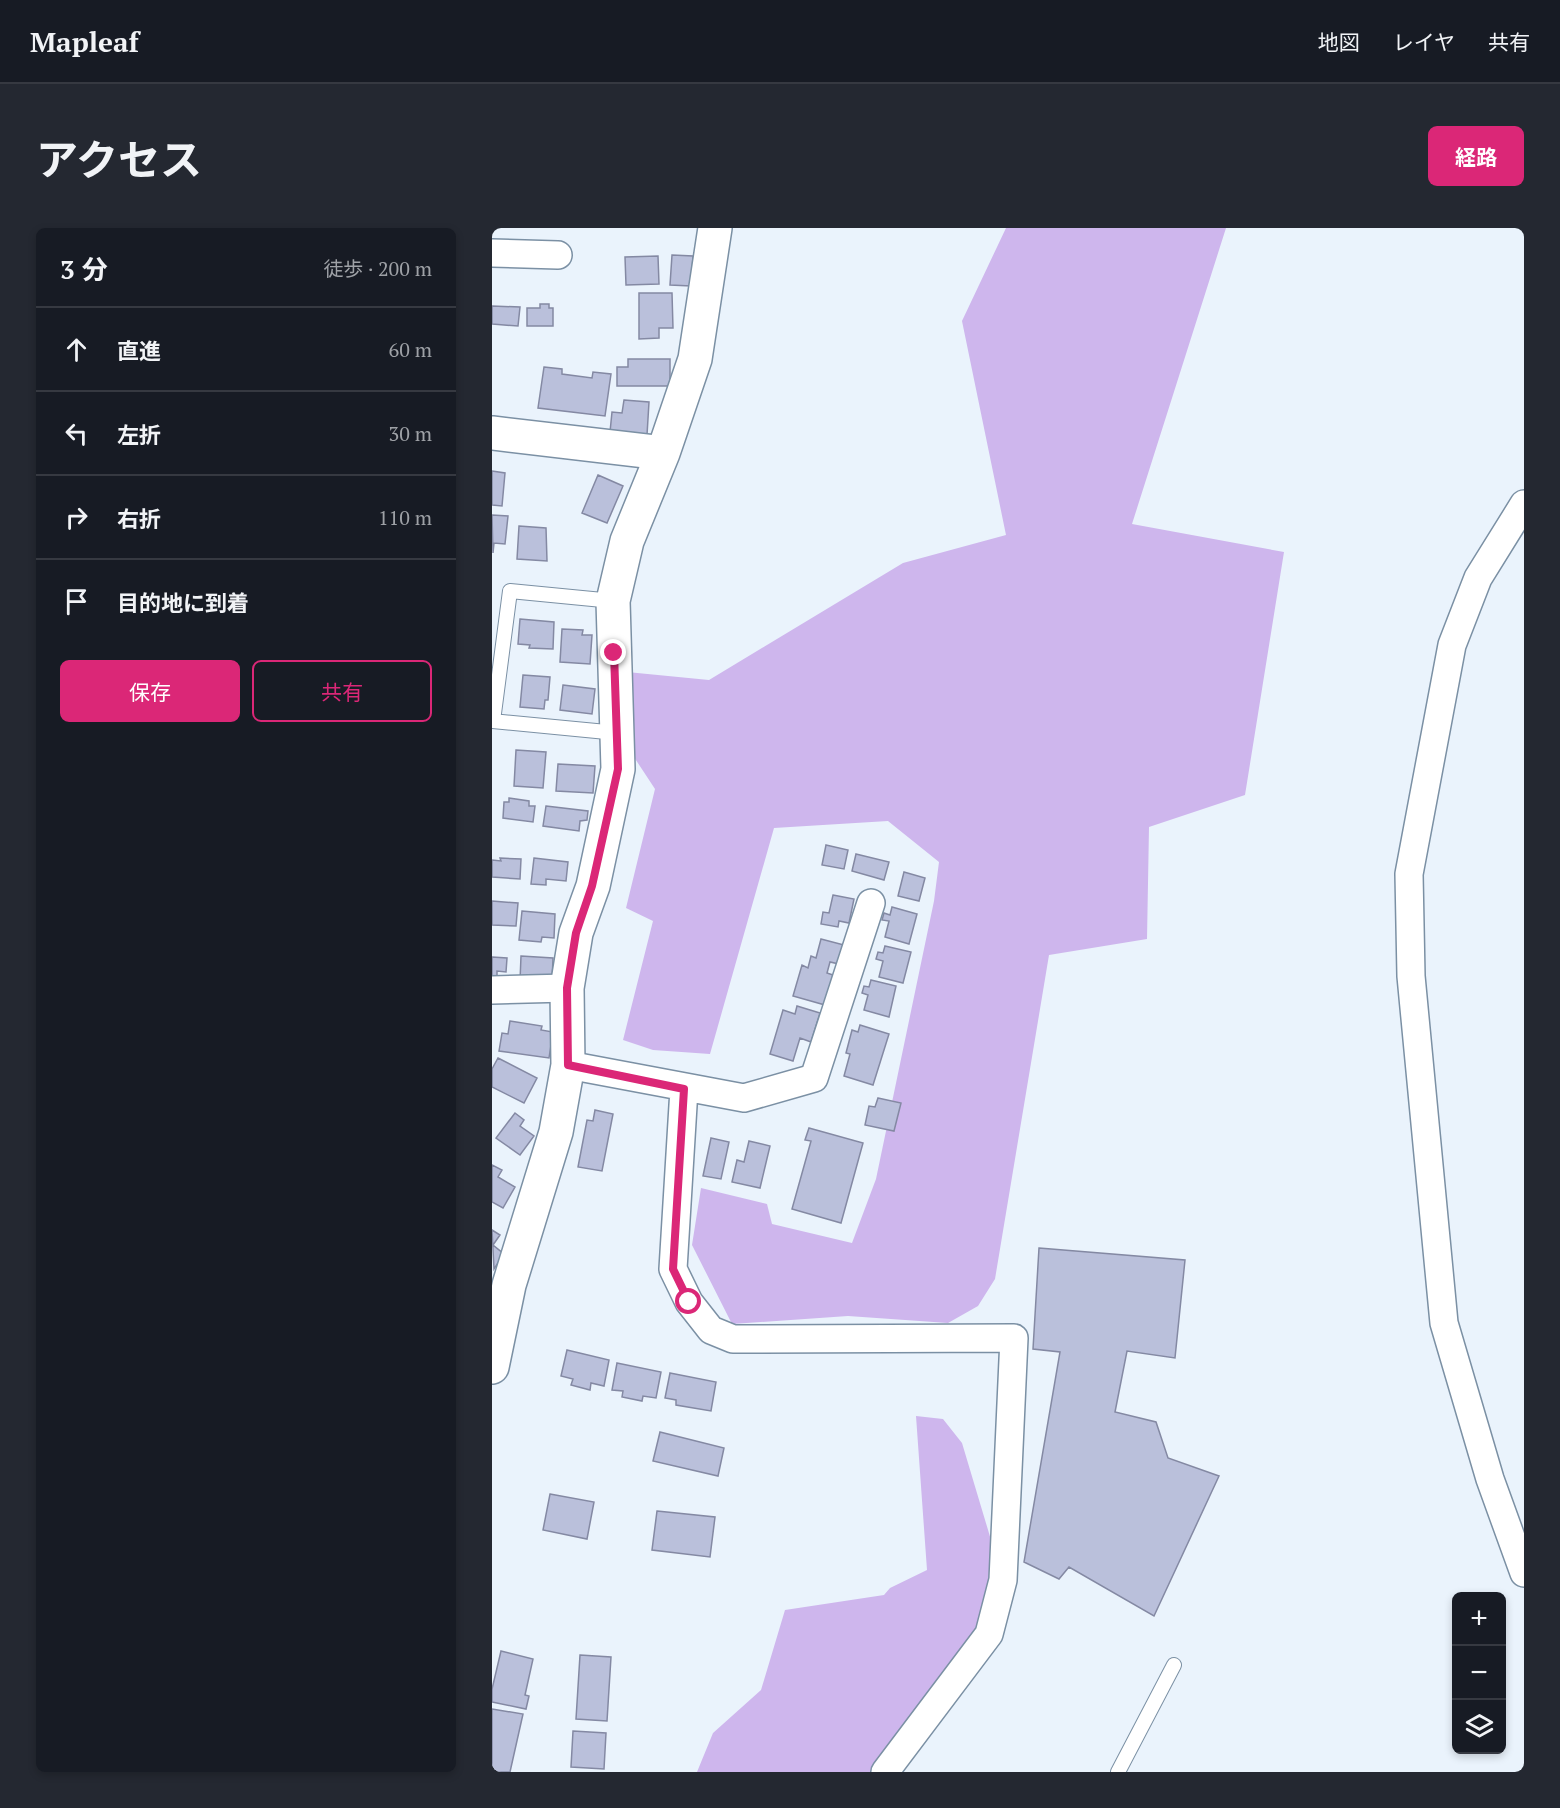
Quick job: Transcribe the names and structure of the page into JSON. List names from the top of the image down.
{
  "page": {
    "header": "Mapleaf",
    "nav": ["地図", "レイヤ", "共有"],
    "title": "アクセス",
    "buttons": [
      "経路",
      ["保存", "共有"]
    ],
    "heading": ["3 分", "徒歩 · 200 m"],
    "list": [
      ["直進", "60 m"],
      ["左折", "30 m"],
      ["右折", "110 m"],
      "目的地に到着"
    ],
    "map_buttons": ["+", "−"]
  }
}
